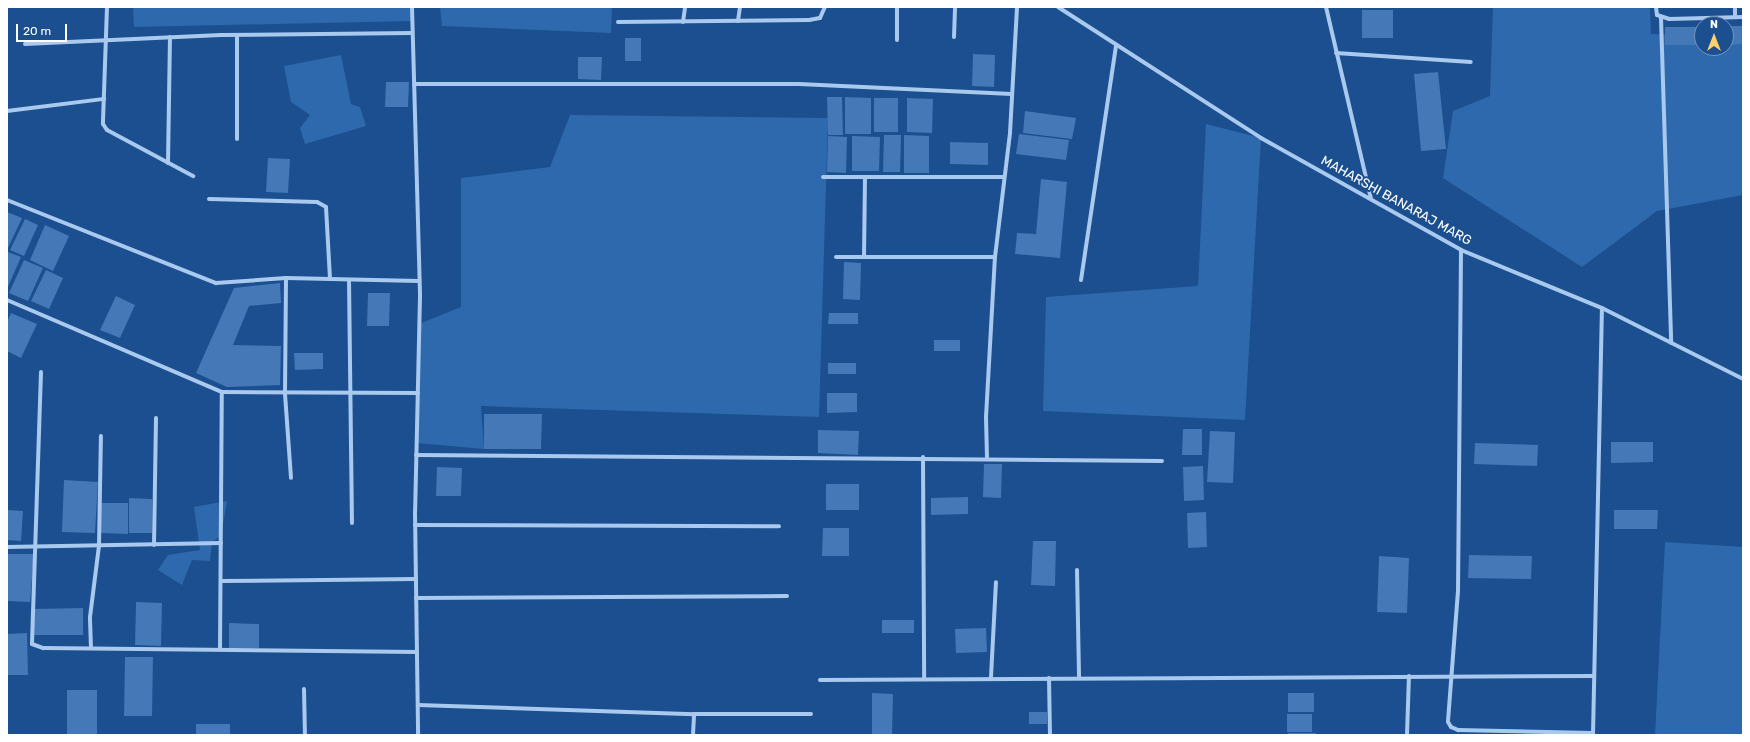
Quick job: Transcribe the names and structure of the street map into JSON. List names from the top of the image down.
{
  "streets": {
    "street": ["MAHARSHI BANARAJ MARG"]
  },
  "scale_bar": "20 m",
  "north": "top"
}
